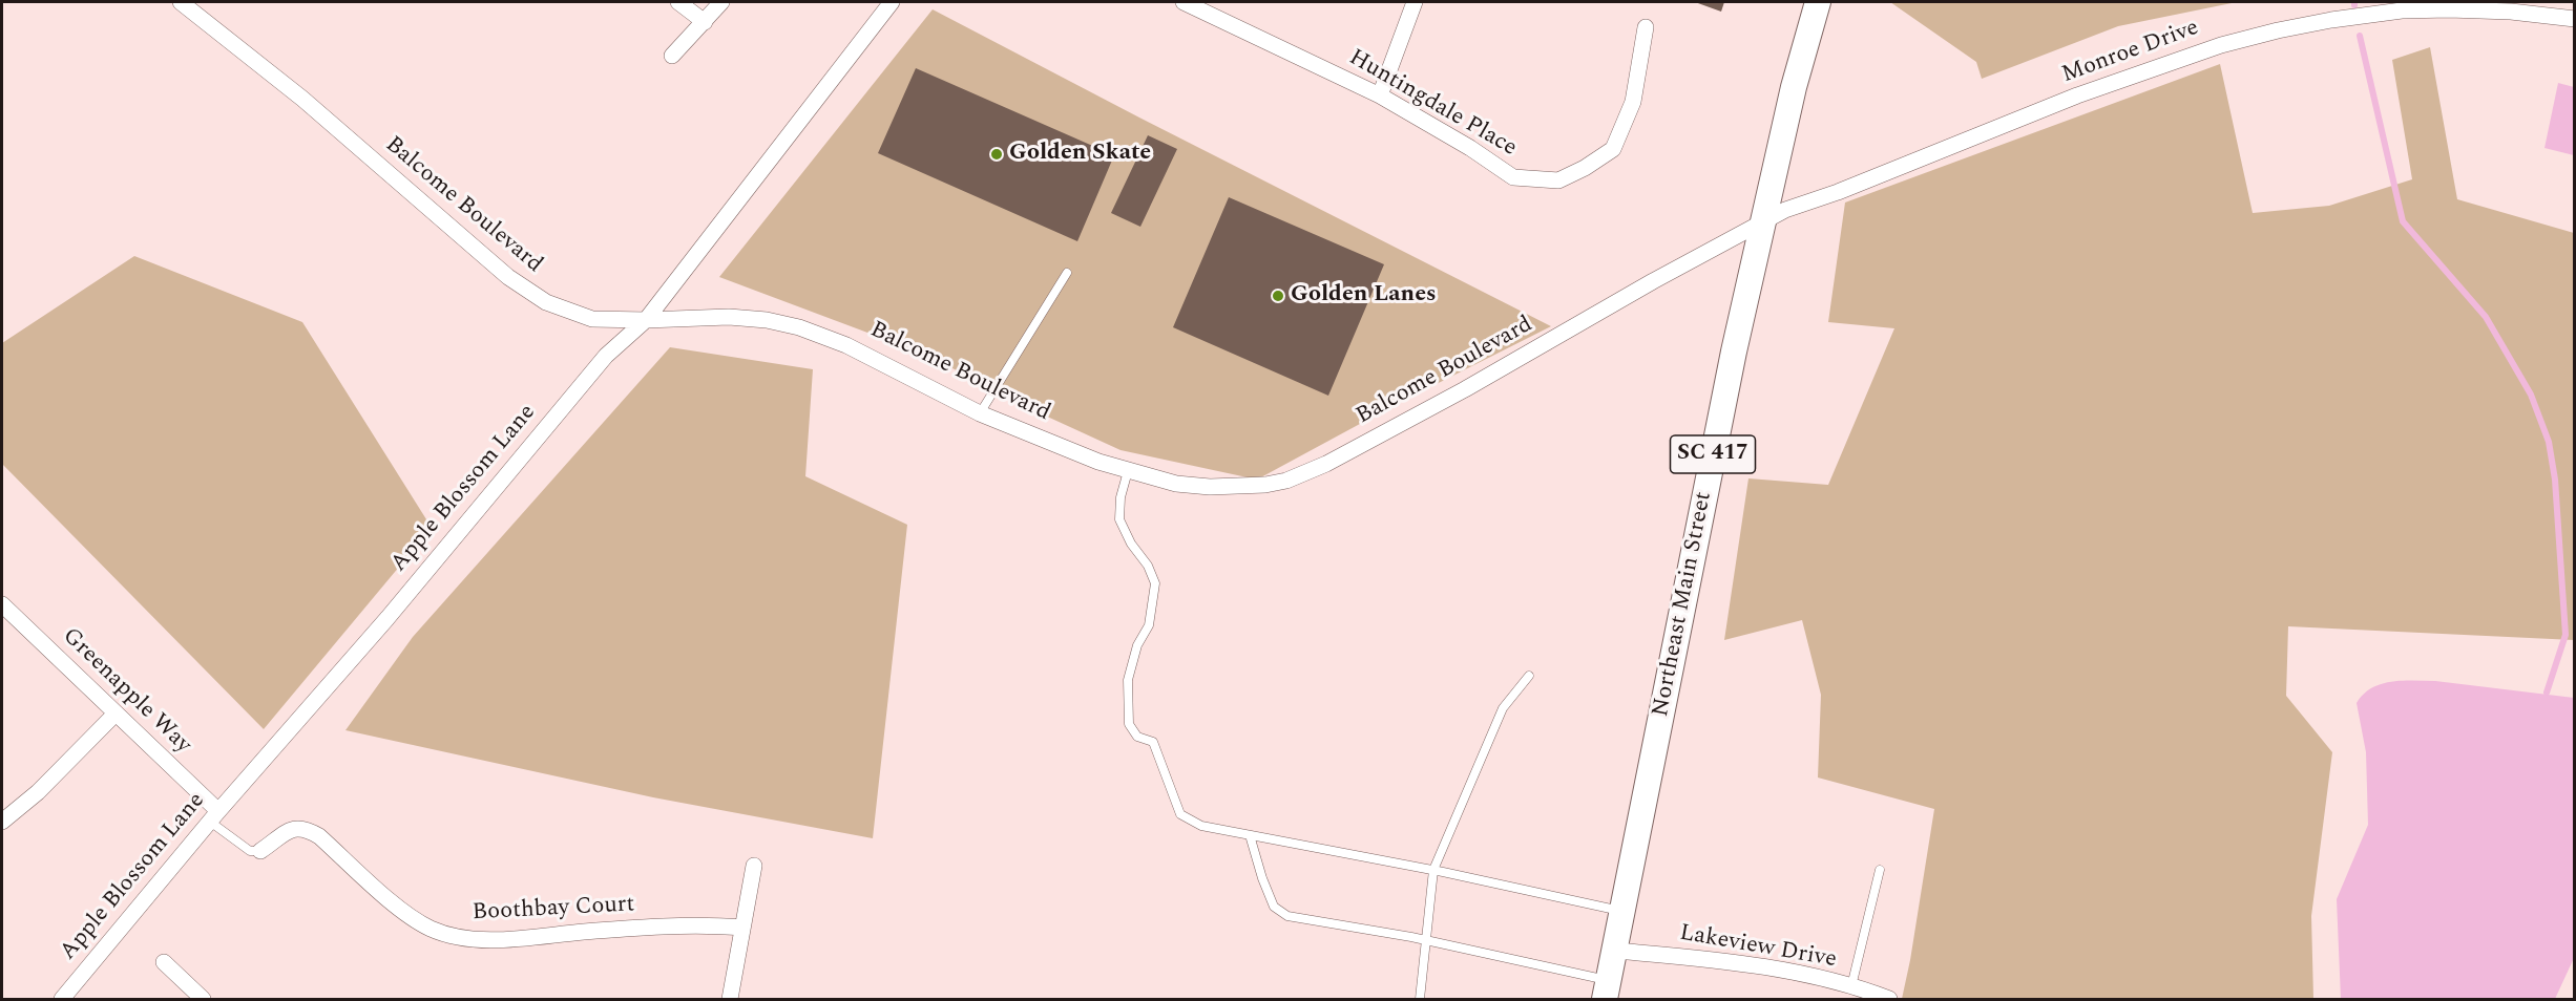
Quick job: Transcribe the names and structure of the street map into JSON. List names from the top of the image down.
{
  "streets": {
    "main road": ["SC 417", "Northeast Main Street"],
    "street": [
      "Monroe Drive",
      "Huntingdale Place",
      "Balcome Boulevard",
      "Apple Blossom Lane",
      "Greenapple Way",
      "Boothbay Court",
      "Lakeview Drive"
    ]
  },
  "crossings": [
    ["Monroe Drive", "Balcome Boulevard"],
    ["Monroe Drive", "Northeast Main Street"],
    ["Balcome Boulevard", "Apple Blossom Lane"],
    ["Balcome Boulevard", "Northeast Main Street"],
    ["SC 417", "Northeast Main Street"],
    ["SC 417", "Lakeview Drive"],
    ["Apple Blossom Lane", "Greenapple Way"],
    ["Northeast Main Street", "Lakeview Drive"]
  ],
  "places": ["Golden Skate", "Golden Lanes"]
}
